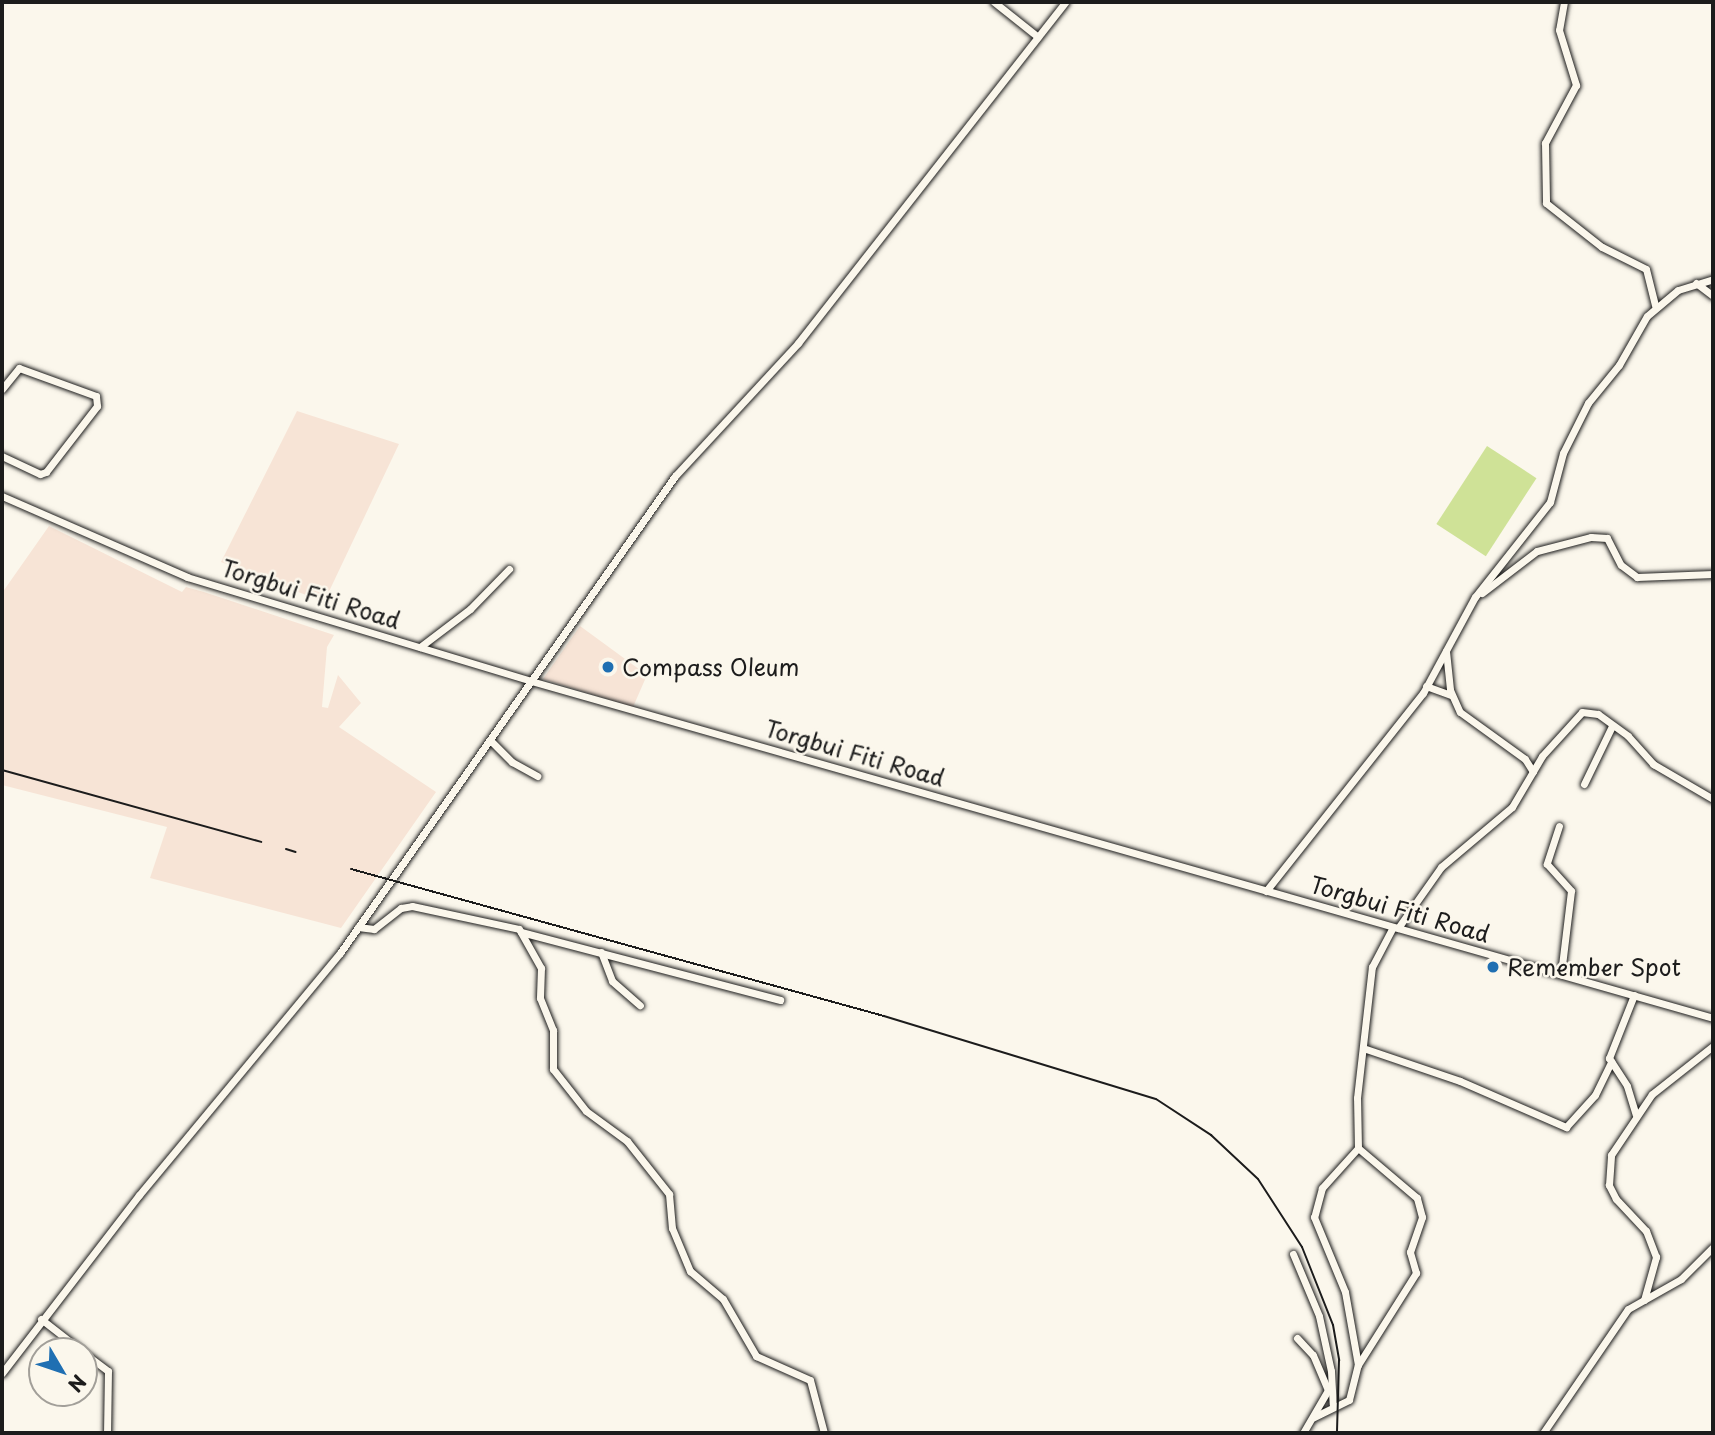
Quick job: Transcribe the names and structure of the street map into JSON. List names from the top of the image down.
{
  "streets": {
    "street": ["Torgbui Fiti Road"]
  },
  "places": ["Compass Oleum", "Remember Spot"],
  "north": "bottom right"
}
